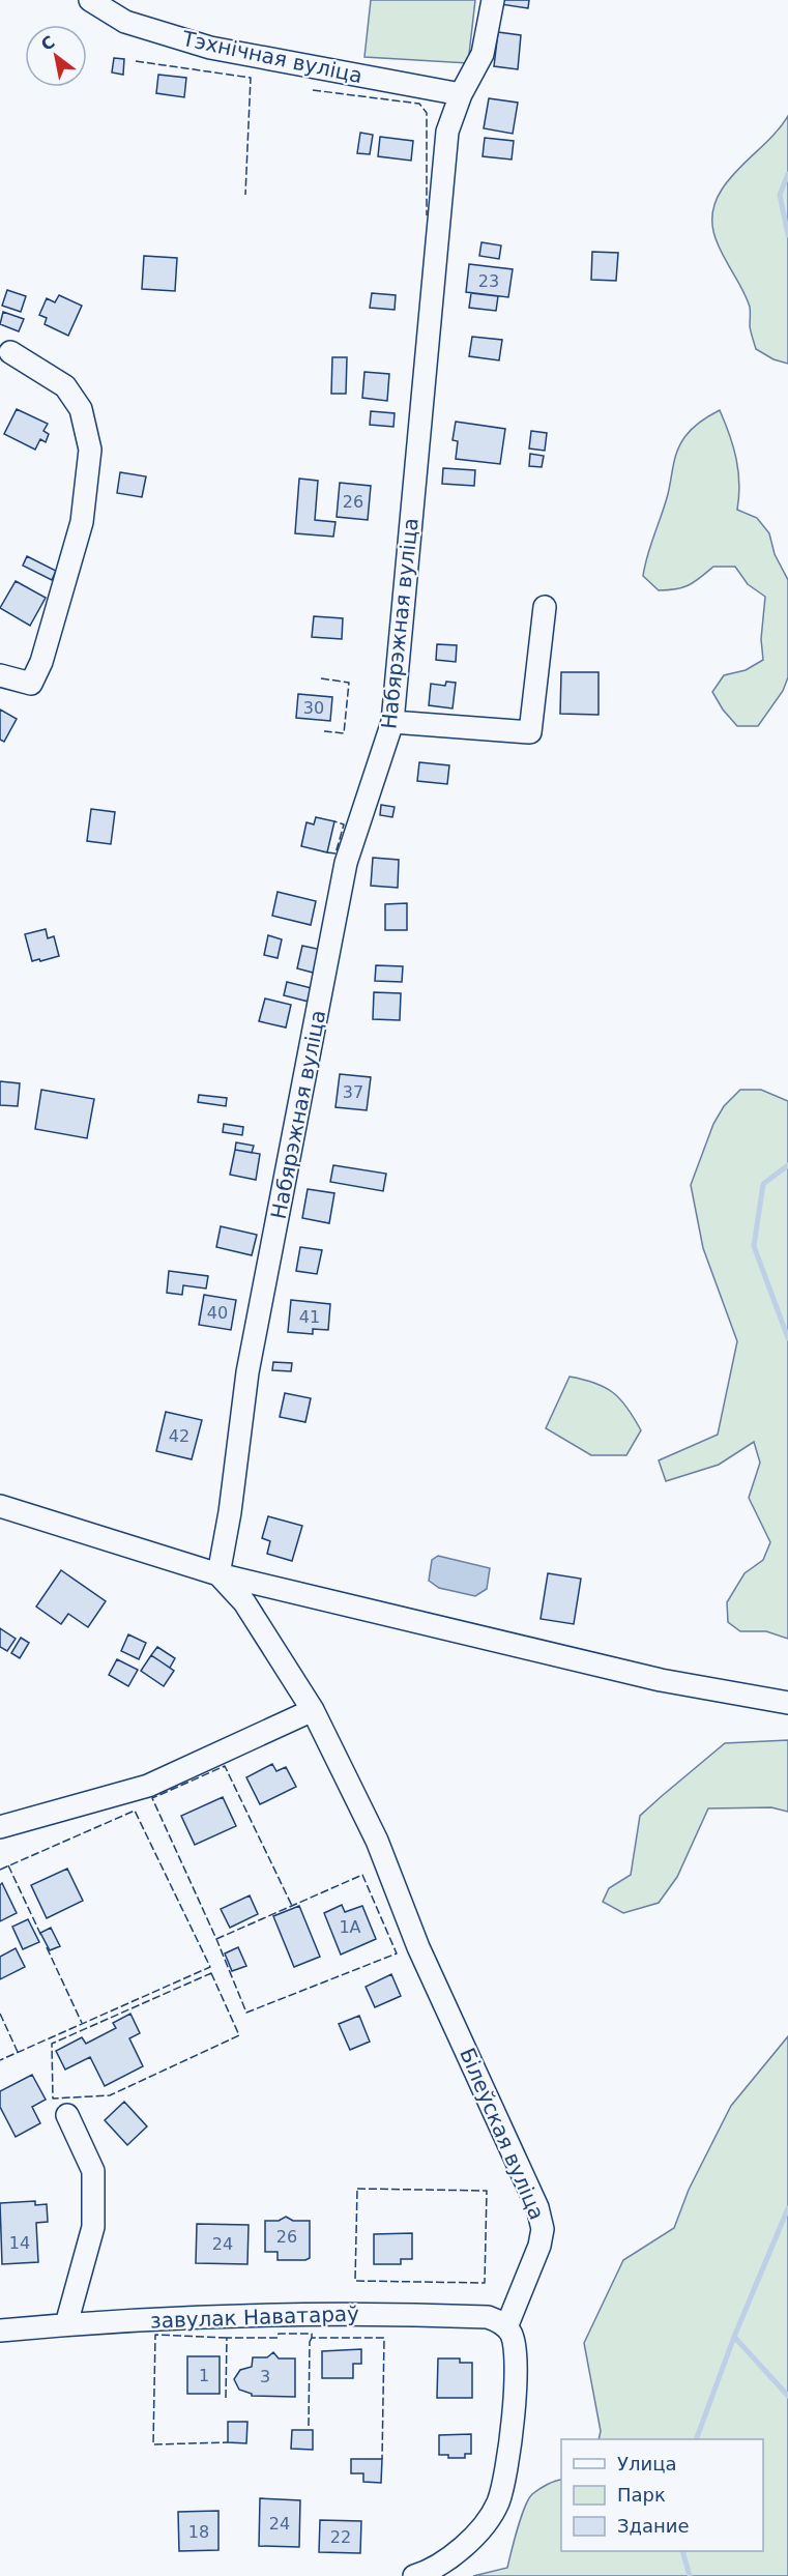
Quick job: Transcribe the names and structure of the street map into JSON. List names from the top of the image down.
{
  "streets": {
    "street": [
      "Тэхнічная вуліца",
      "Набярэжная вуліца",
      "Білеўская вуліца",
      "завулак Наватараў"
    ]
  },
  "crossings": [
    ["Тэхнічная вуліца", "Набярэжная вуліца"],
    ["Набярэжная вуліца", "Білеўская вуліца"],
    ["Білеўская вуліца", "завулак Наватараў"]
  ],
  "house_numbers": [
    "23",
    "26",
    "30",
    "37",
    "40",
    "41",
    "42",
    "1А",
    "26",
    "14",
    "24",
    "1",
    "3",
    "24",
    "18",
    "22"
  ],
  "legend": ["Улица", "Парк", "Здание"],
  "north": "top left"
}
